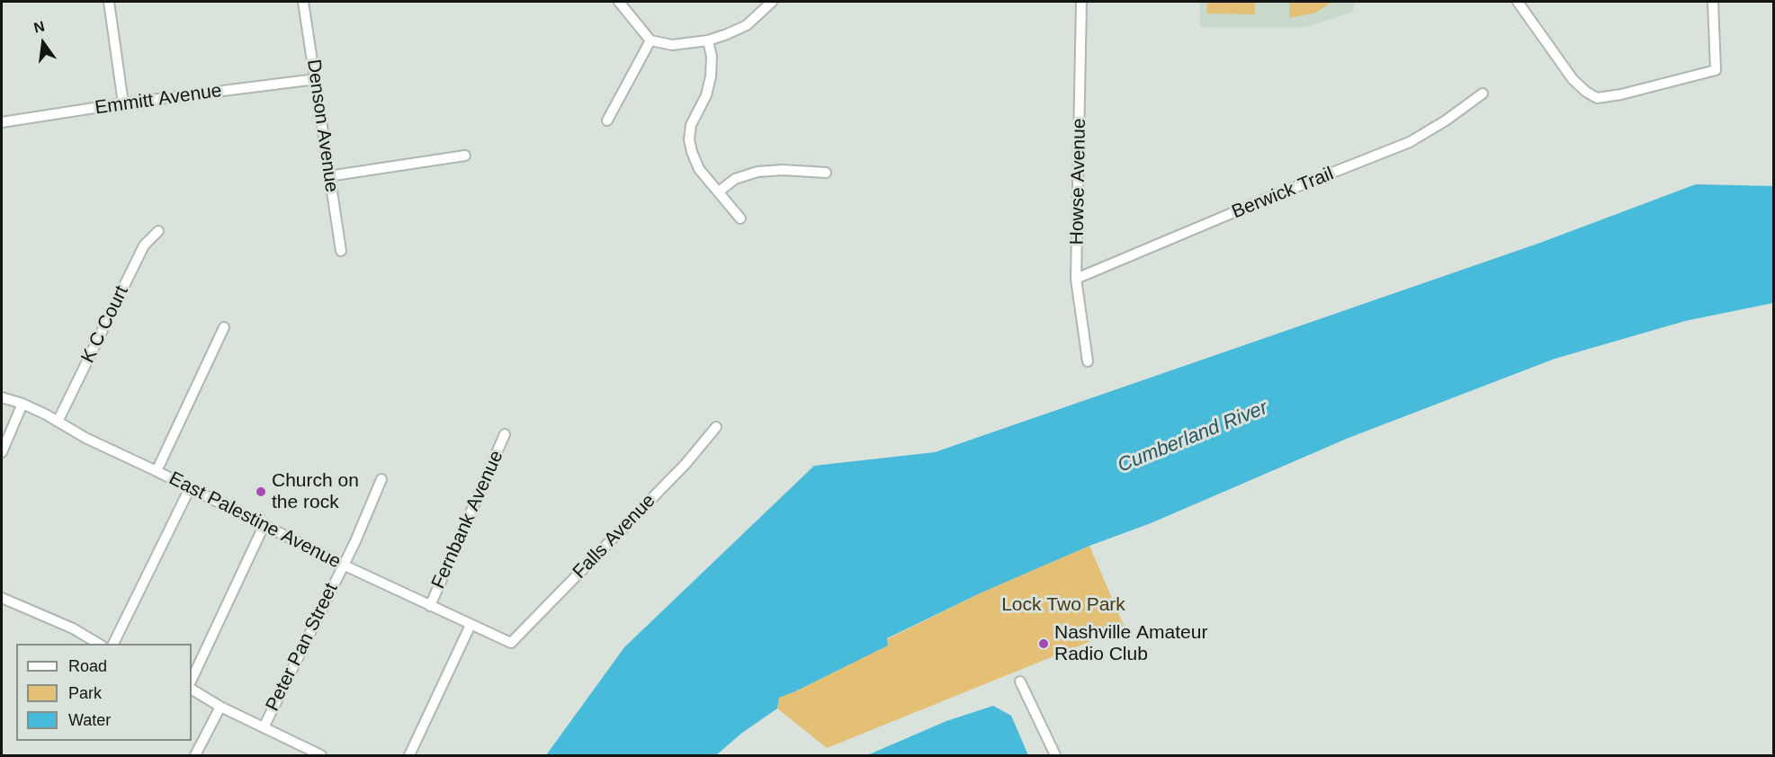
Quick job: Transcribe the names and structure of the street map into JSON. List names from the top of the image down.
{
  "streets": {
    "street": [
      "Emmitt Avenue",
      "Denson Avenue",
      "Howse Avenue",
      "Berwick Trail",
      "K C Court",
      "Fernbank Avenue",
      "East Palestine Avenue",
      "Falls Avenue",
      "Peter Pan Street"
    ]
  },
  "crossings": [
    ["Emmitt Avenue", "Denson Avenue"],
    ["Howse Avenue", "Berwick Trail"],
    ["K C Court", "East Palestine Avenue"],
    ["Fernbank Avenue", "East Palestine Avenue"],
    ["East Palestine Avenue", "Falls Avenue"],
    ["East Palestine Avenue", "Peter Pan Street"]
  ],
  "water": ["Cumberland River"],
  "parks": ["Lock Two Park"],
  "places": ["Church on the rock", "Nashville Amateur Radio Club"],
  "legend": ["Road", "Park", "Water"],
  "north": "top"
}
